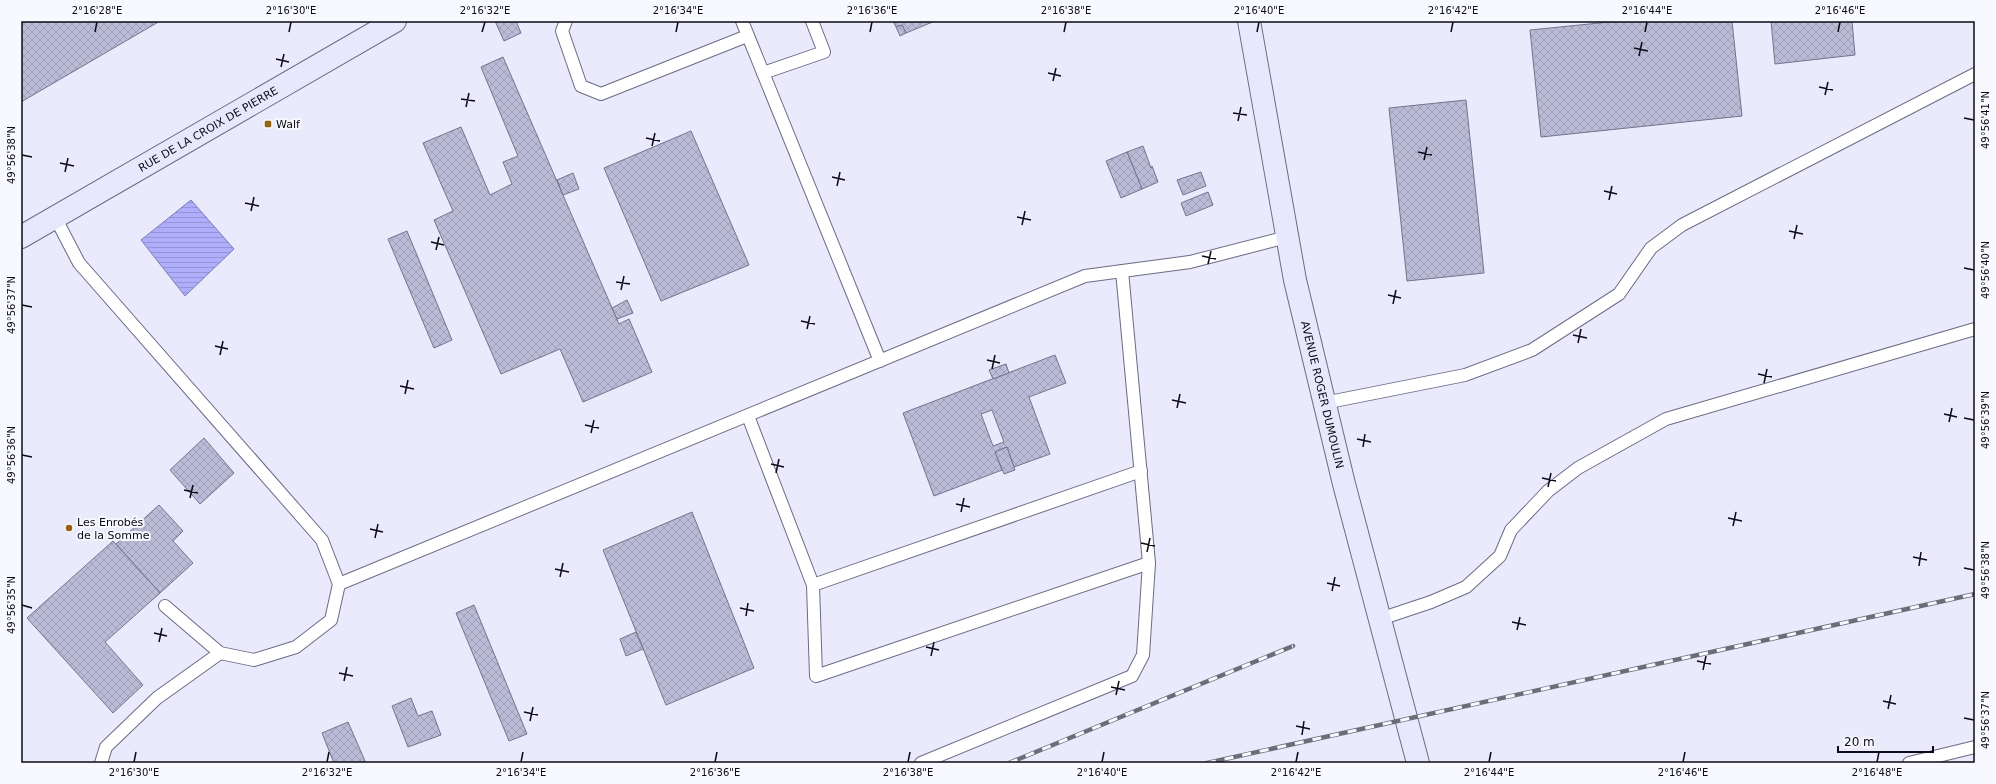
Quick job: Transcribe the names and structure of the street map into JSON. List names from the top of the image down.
{
  "streets": {
    "main road": ["RUE DE LA CROIX DE PIERRE", "AVENUE ROGER DUMOULIN"]
  },
  "places": {
    "transit": ["Walf"],
    "other": ["Les Enrobés de la Somme"]
  },
  "scale_bar": "20 m",
  "coordinates": [
    "2°16'28\"E",
    "2°16'30\"E",
    "2°16'32\"E",
    "2°16'34\"E",
    "2°16'36\"E",
    "2°16'38\"E",
    "2°16'40\"E",
    "2°16'42\"E",
    "2°16'44\"E",
    "2°16'46\"E",
    "49°56'41\"N",
    "49°56'38\"N",
    "49°56'40\"N",
    "49°56'37\"N",
    "49°56'39\"N",
    "49°56'36\"N",
    "49°56'35\"N",
    "2°16'48\"E"
  ]
}
